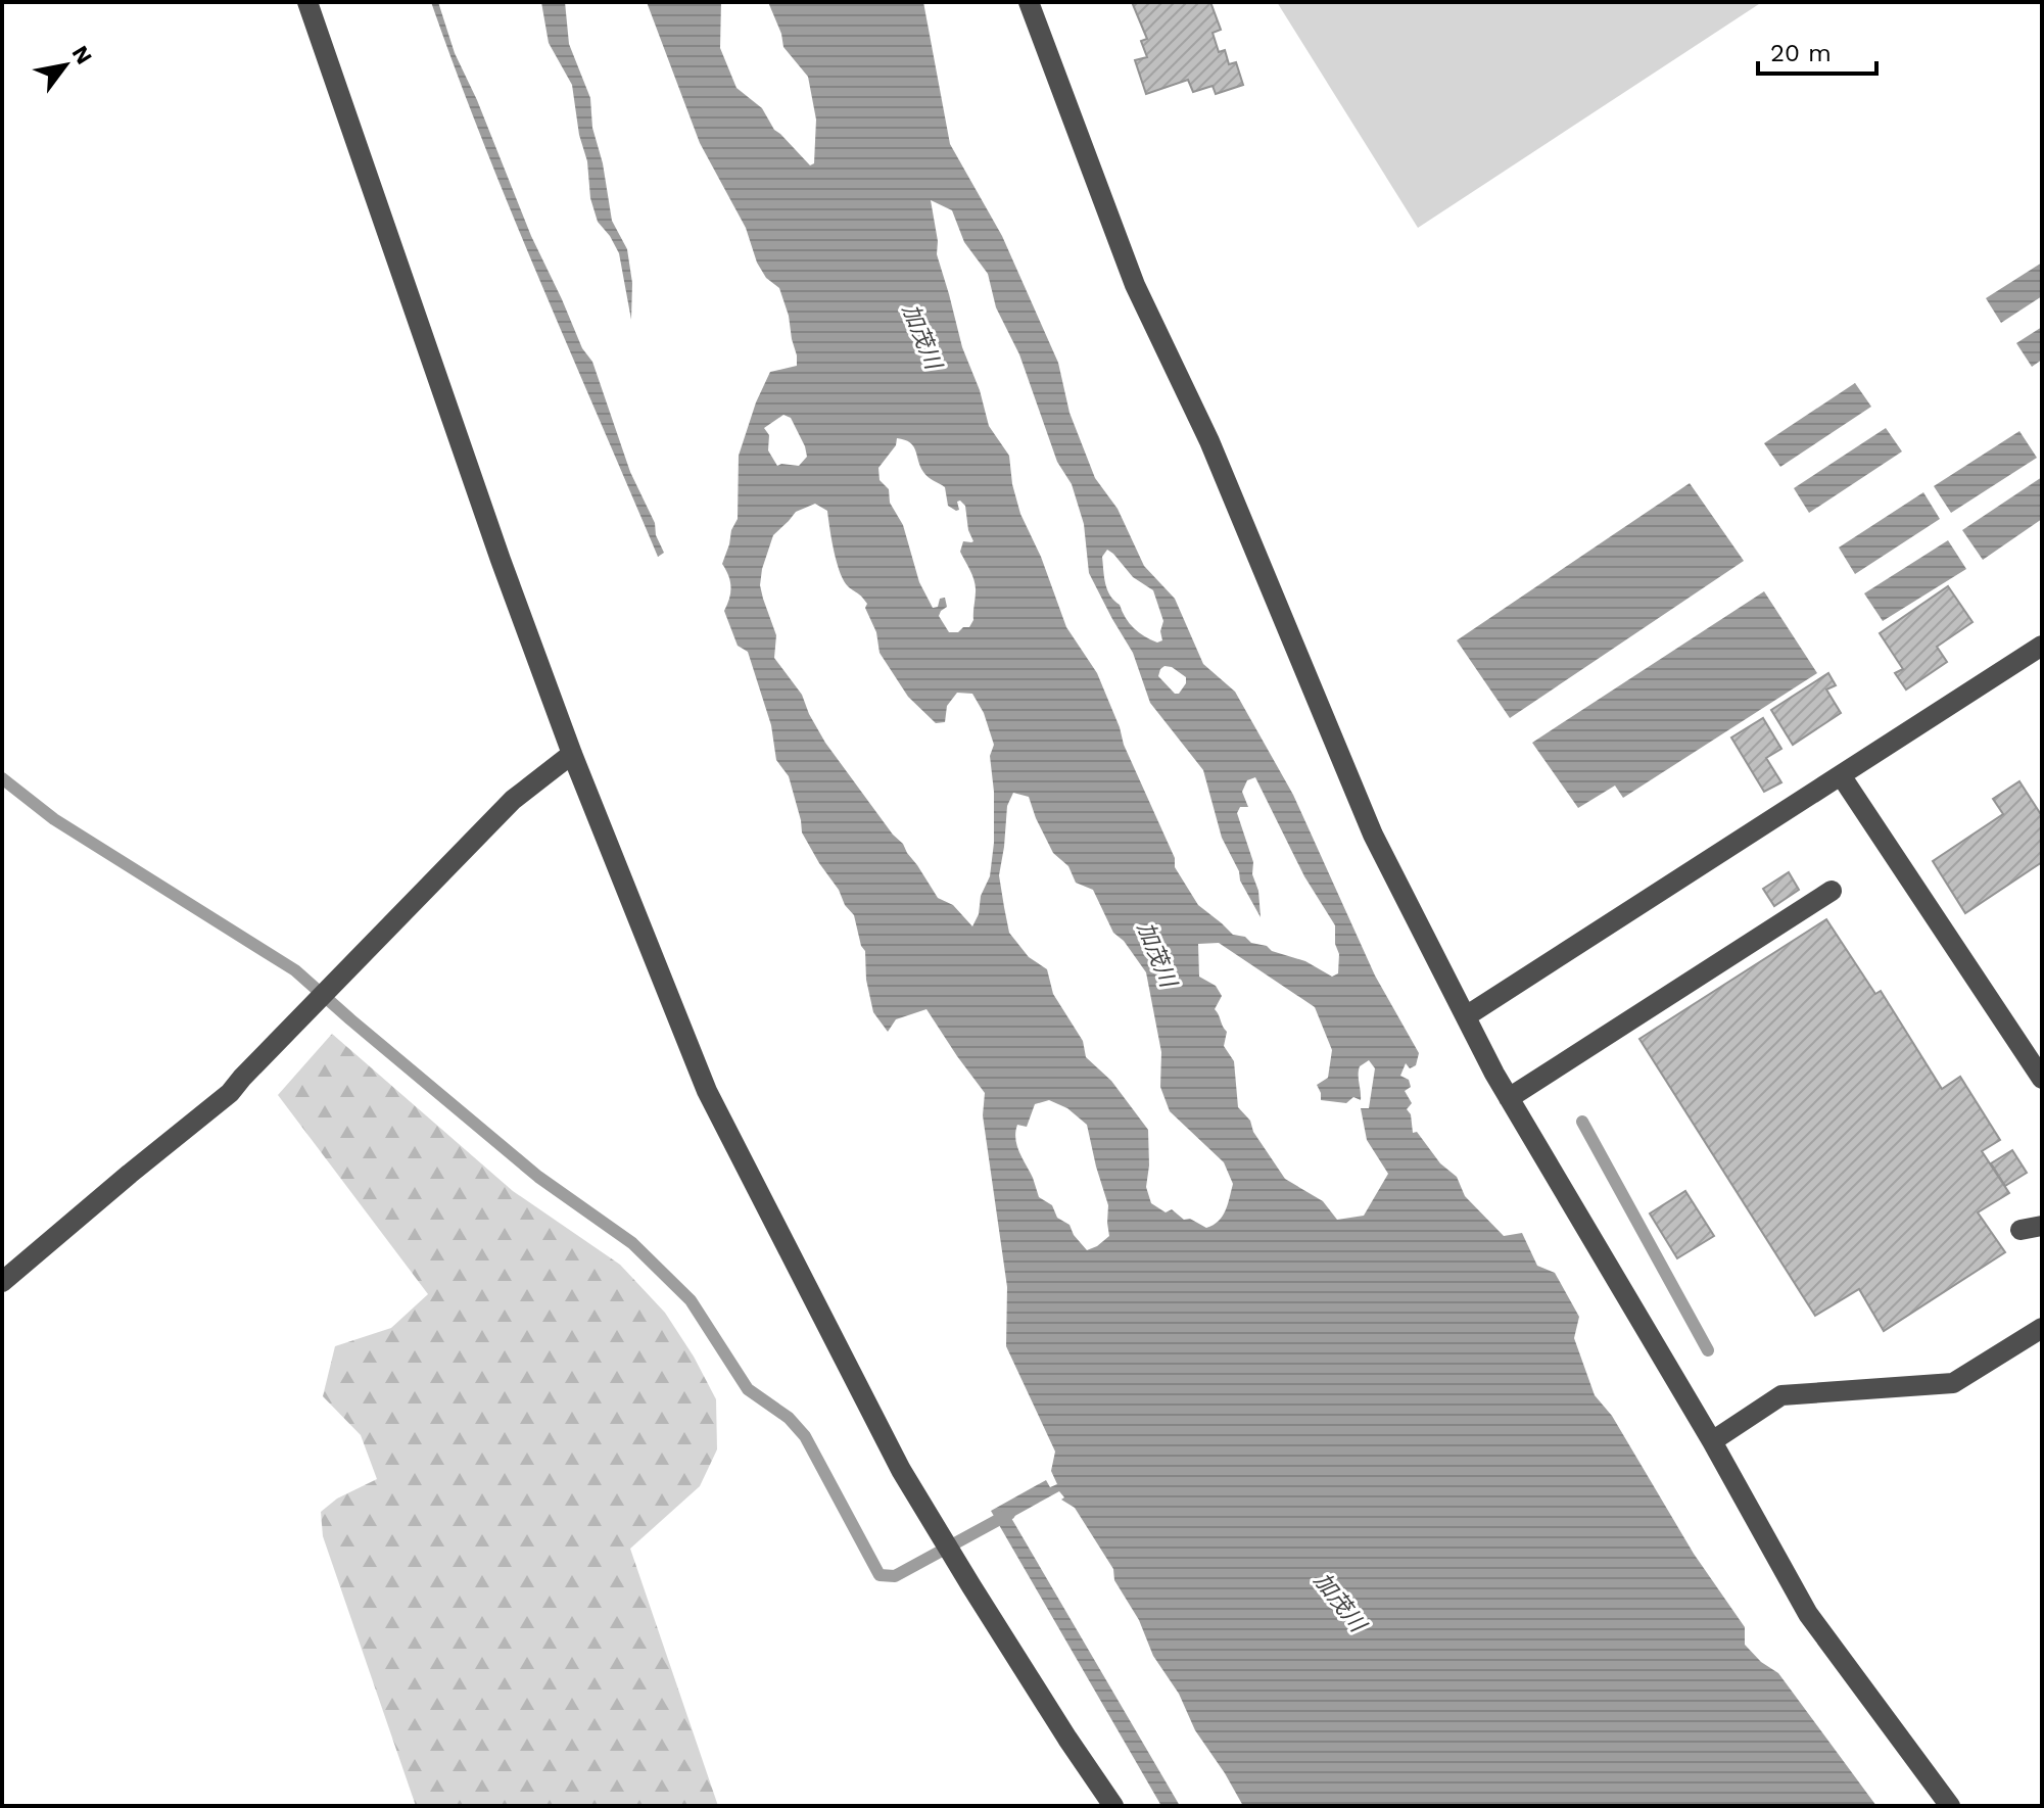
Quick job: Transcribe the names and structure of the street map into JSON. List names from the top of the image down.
{
  "water": ["加茂川"],
  "scale_bar": "20 m",
  "north": "top right"
}
